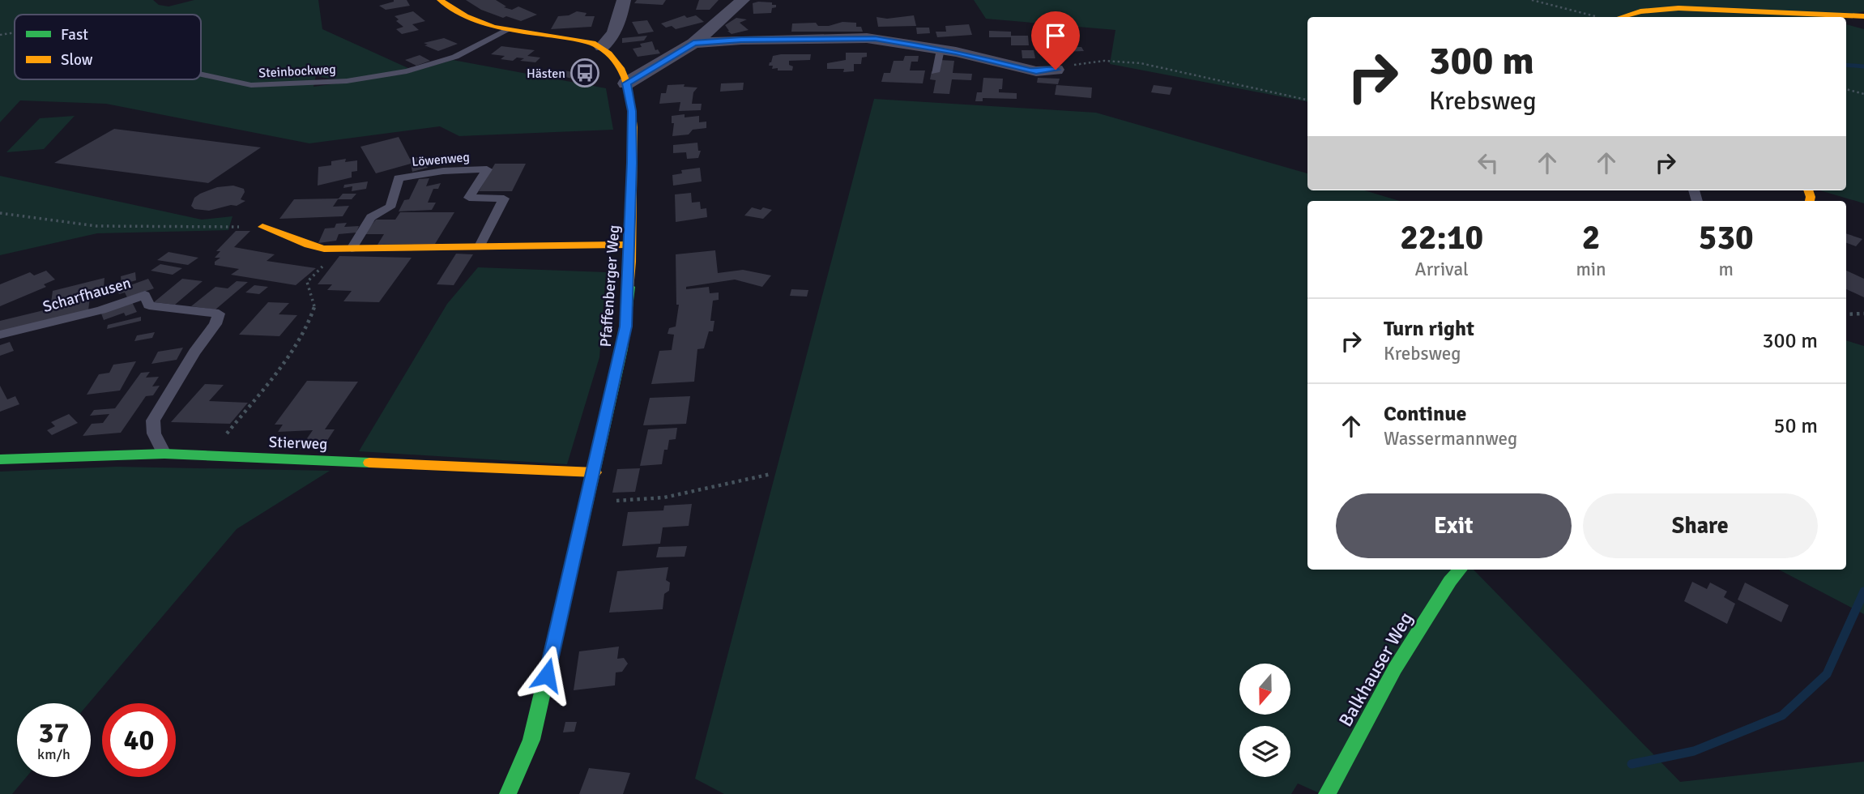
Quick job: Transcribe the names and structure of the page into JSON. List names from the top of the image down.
{
  "streets": {
    "street": ["Pfaffenberger Weg", "Stierweg", "Balkhauser Weg"],
    "lane": ["Steinbockweg", "Löwenweg", "Scharfhausen"]
  },
  "crossings": [
    ["Pfaffenberger Weg", "Stierweg"],
    ["Scharfhausen", "Stierweg"]
  ],
  "places": {
    "bus stop": ["Hästen"]
  },
  "legend": ["Fast", "Slow"],
  "north": "bottom",
  "page": {
    "turn": ["300 m", "Krebsweg"],
    "eta": [
      "22:10",
      "Arrival",
      "2",
      "min",
      "530",
      "m"
    ],
    "list": [
      {
        "name": "Turn right",
        "note": "Krebsweg",
        "value": "300 m"
      },
      {
        "name": "Continue",
        "note": "Wassermannweg",
        "value": "50 m"
      }
    ],
    "buttons": ["Exit", "Share"],
    "speed": "37 km/h",
    "limit": "40"
  }
}
